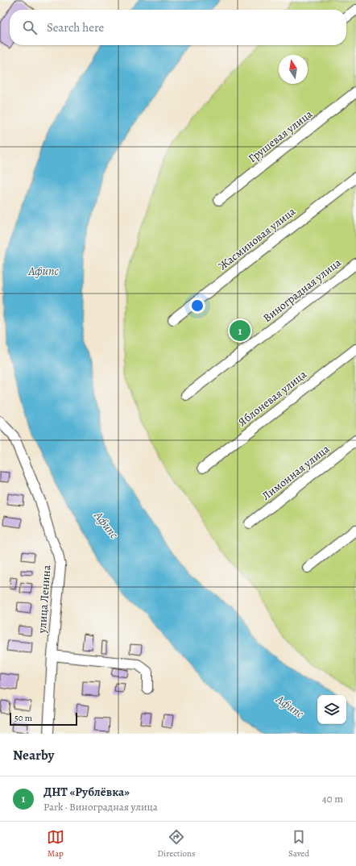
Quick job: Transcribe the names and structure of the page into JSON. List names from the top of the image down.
{
  "streets": {
    "street": [
      "Грушевая улица",
      "Жасминовая улица",
      "Виноградная улица",
      "Яблоневая улица",
      "Лимонная улица",
      "улица Ленина"
    ]
  },
  "water": ["Афипс"],
  "scale_bar": "50 m",
  "north": "top",
  "page": {
    "search": "Search here",
    "pins": "1",
    "scale": "50 m",
    "heading": "Nearby",
    "list": [
      {
        "mark": "1",
        "name": "ДНТ «Рублёвка»",
        "note": "Park · Виноградная улица",
        "value": "40 m"
      }
    ],
    "nav": ["Map", "Directions", "Saved"]
  }
}
